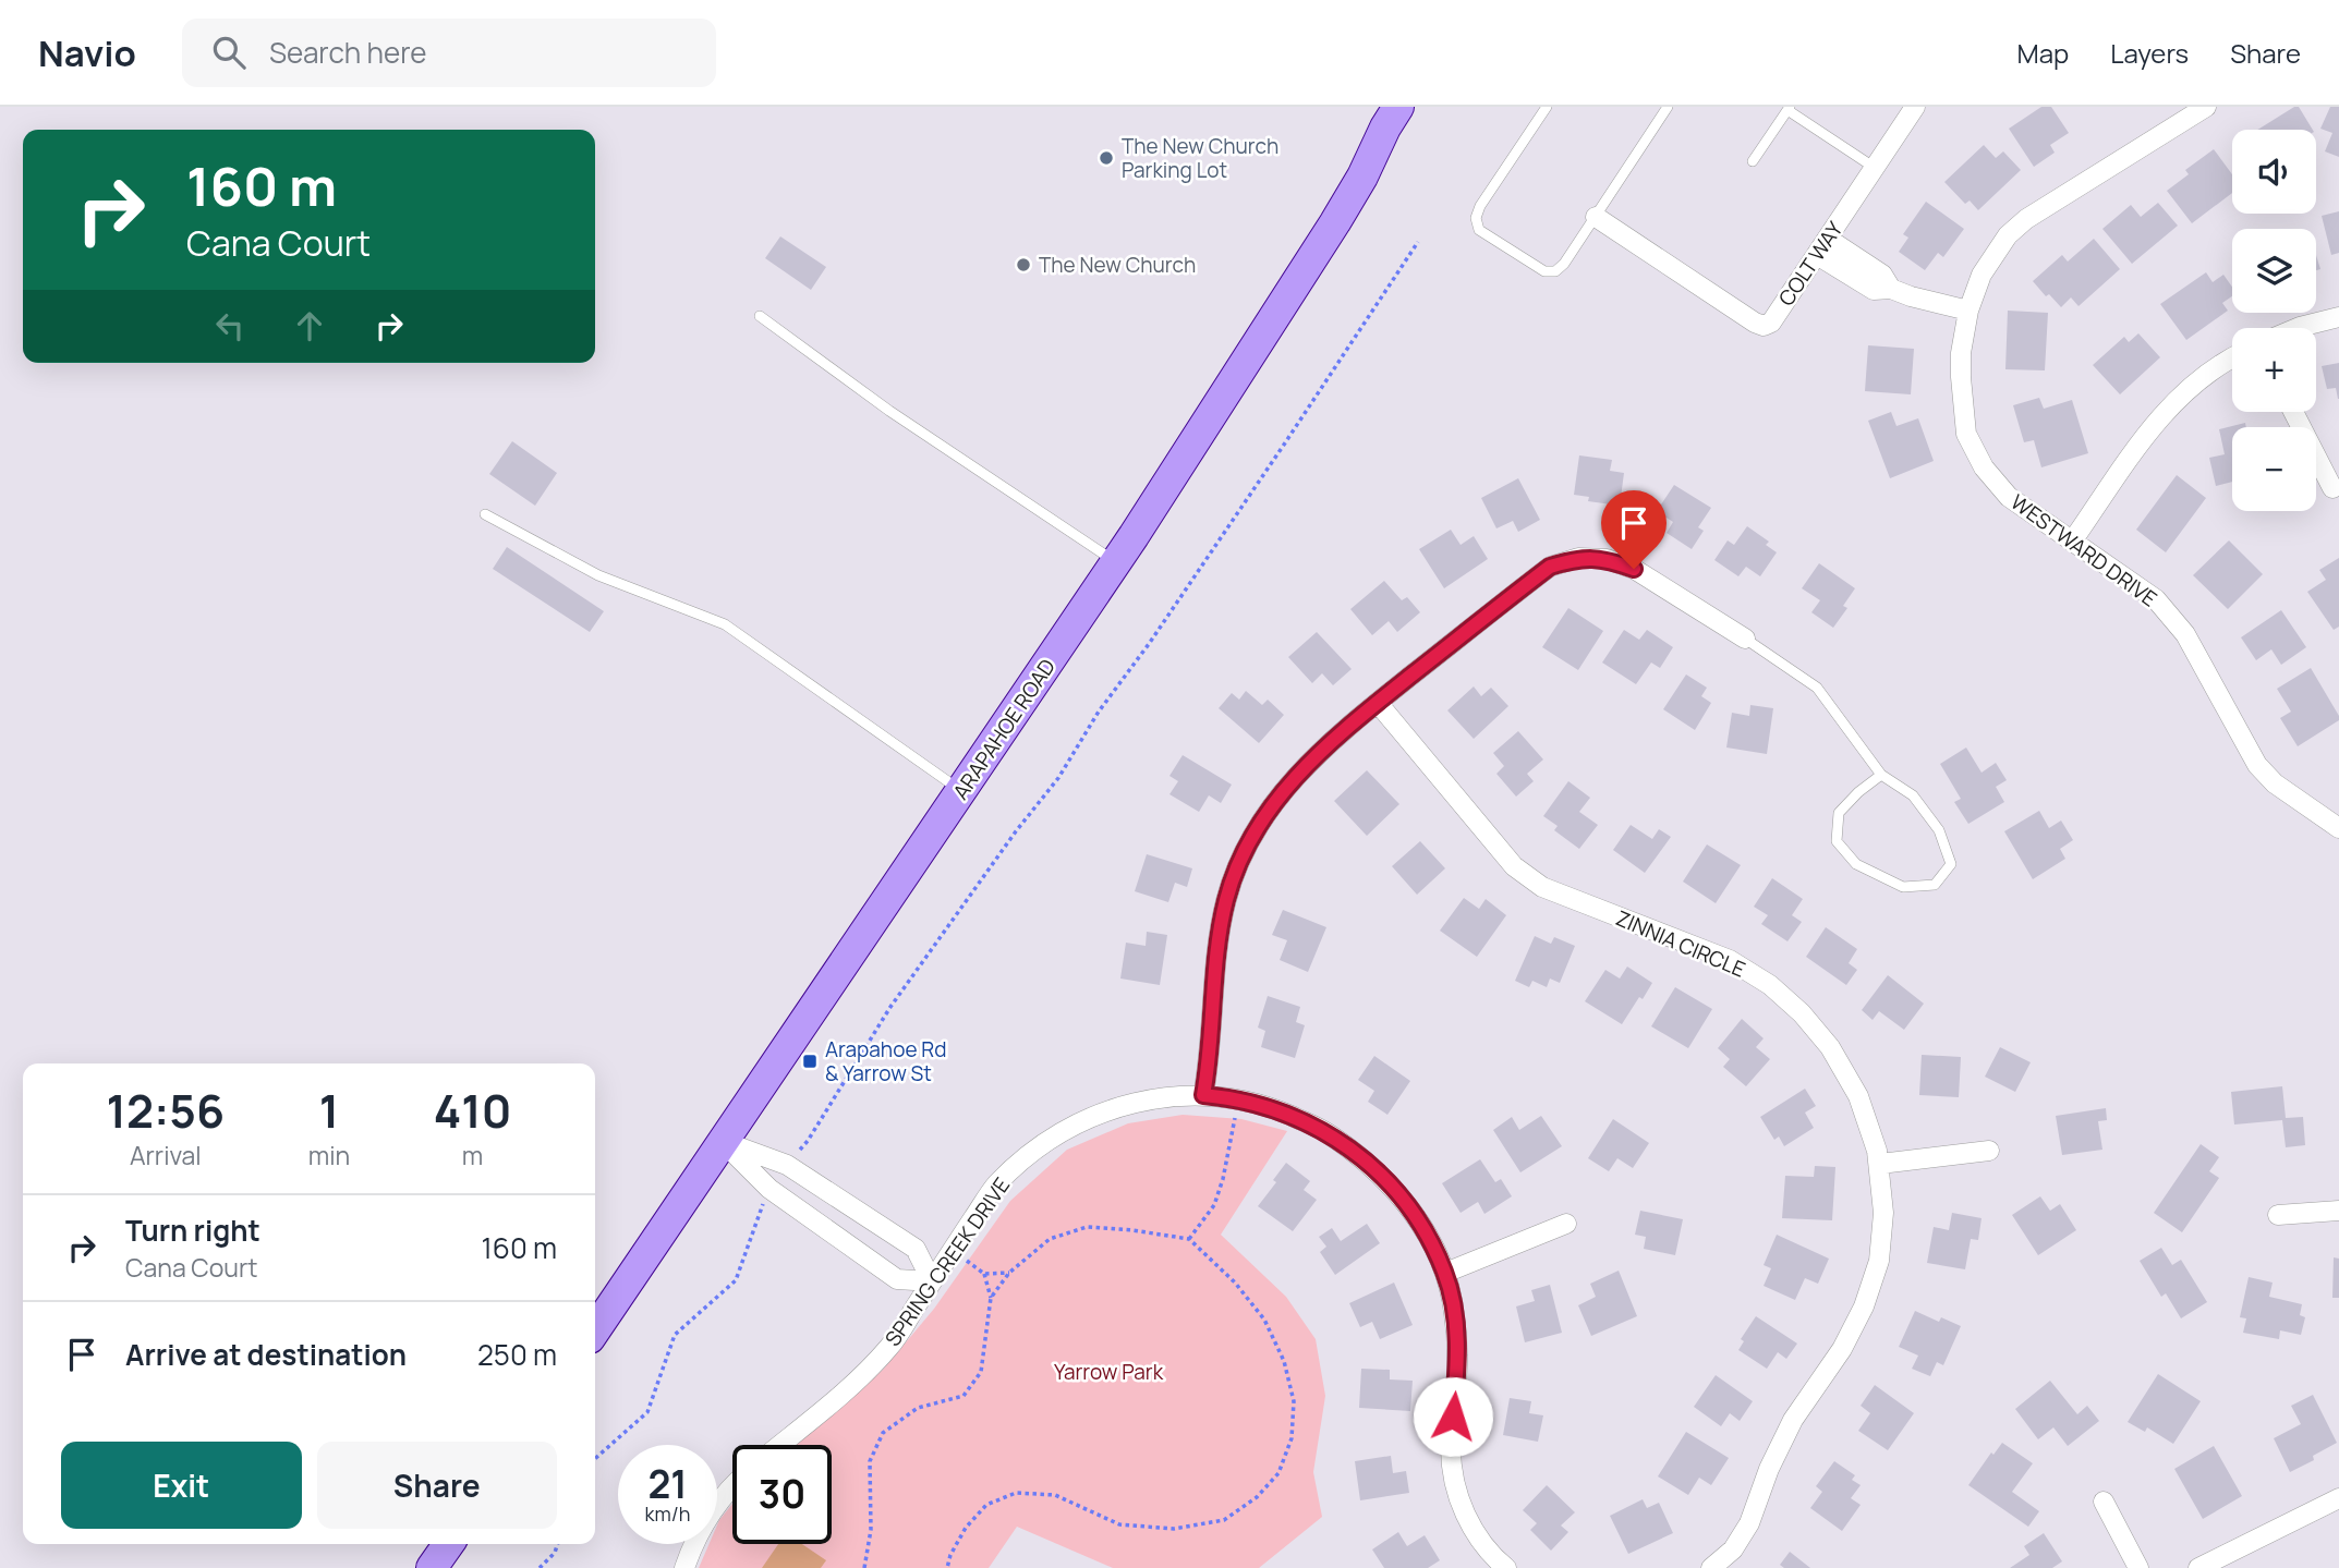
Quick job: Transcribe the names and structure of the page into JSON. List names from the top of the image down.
{
  "streets": {
    "main road": ["ARAPAHOE ROAD"],
    "street": [
      "COLT WAY",
      "WESTWARD DRIVE",
      "ZINNIA CIRCLE",
      "SPRING CREEK DRIVE"
    ]
  },
  "parks": ["Yarrow Park"],
  "places": {
    "other": ["The New Church Parking Lot", "The New Church"],
    "transit": ["Arapahoe Rd & Yarrow St"]
  },
  "page": {
    "header": "Navio",
    "search": "Search here",
    "nav": ["Map", "Layers", "Share"],
    "map_buttons": ["+", "−"],
    "turn": ["160 m", "Cana Court"],
    "eta": [
      "12:56",
      "Arrival",
      "1",
      "min",
      "410",
      "m"
    ],
    "list": [
      {
        "name": "Turn right",
        "note": "Cana Court",
        "value": "160 m"
      },
      {
        "name": "Arrive at destination",
        "value": "250 m"
      }
    ],
    "buttons": ["Exit", "Share"],
    "speed": "21 km/h",
    "limit": "30"
  }
}
